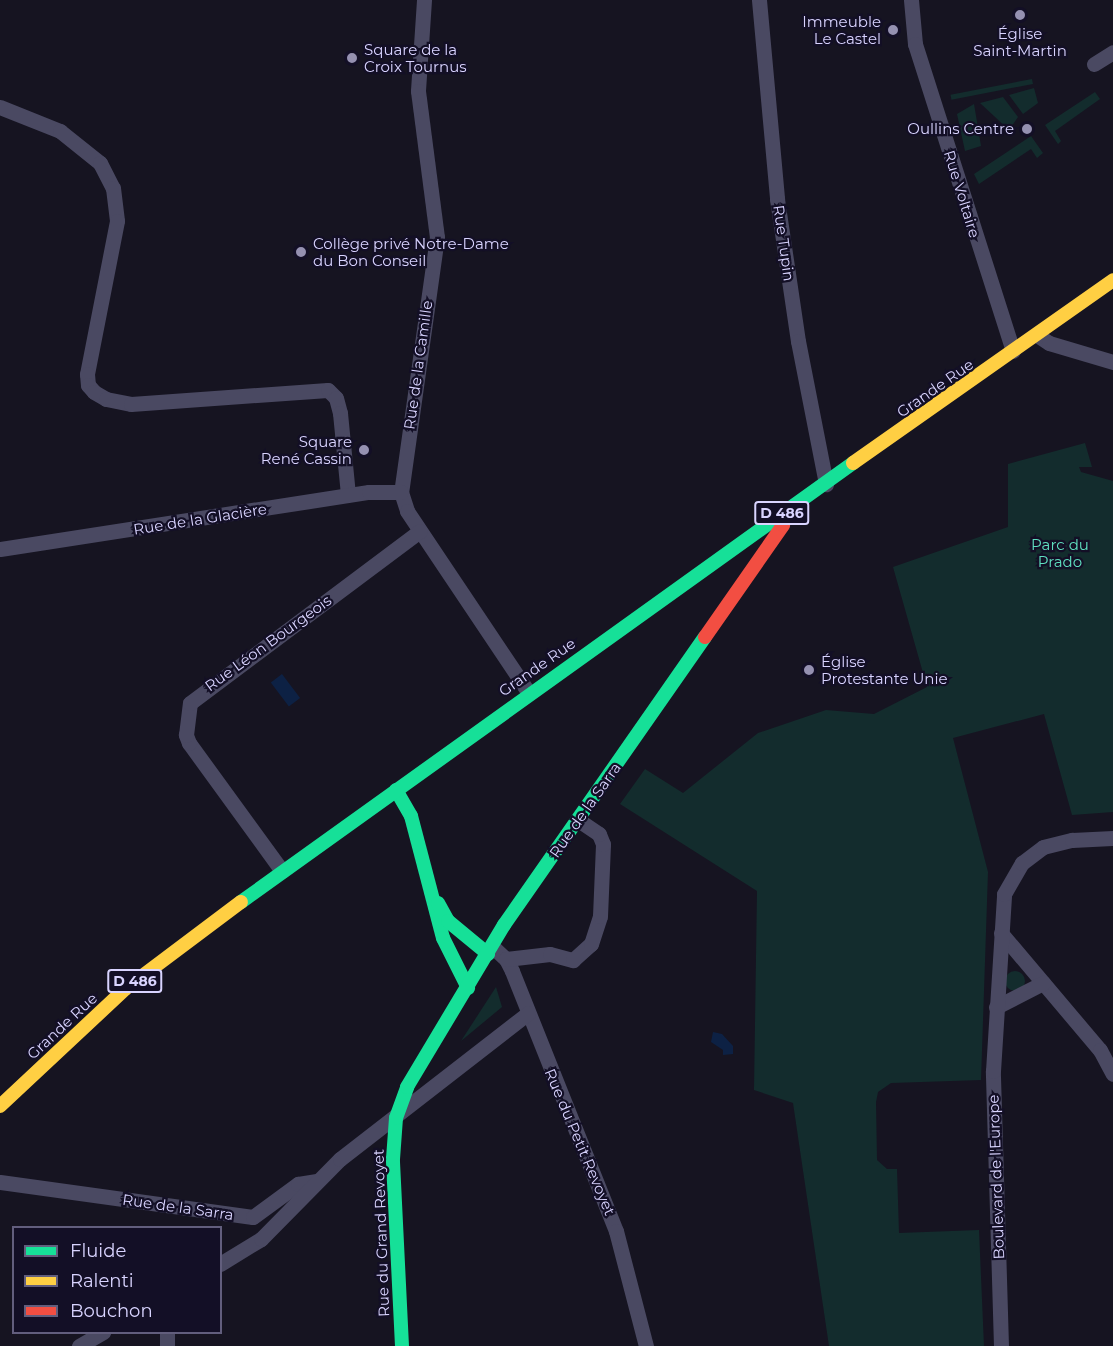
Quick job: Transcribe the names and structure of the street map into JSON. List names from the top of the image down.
{
  "streets": {
    "main road": [
      "Grande Rue",
      "D 486",
      "Rue de la Sarra",
      "Rue du Grand Revoyet"
    ],
    "street": [
      "Rue Voltaire",
      "Rue Tupin",
      "Rue de la Camille",
      "Rue de la Glacière",
      "Rue Léon Bourgeois",
      "Rue du Petit Revoyet",
      "Boulevard de l'Europe"
    ]
  },
  "crossings": [
    ["Rue Voltaire", "Grande Rue"],
    ["Rue Tupin", "Grande Rue"],
    ["Rue de la Camille", "Rue de la Glacière"],
    ["Grande Rue", "Rue Léon Bourgeois"],
    ["Grande Rue", "Rue de la Sarra"],
    ["Rue de la Sarra", "Rue du Petit Revoyet"],
    ["Rue de la Sarra", "Rue du Grand Revoyet"]
  ],
  "parks": ["Parc du Prado"],
  "places": [
    "Église Saint-Martin",
    "Immeuble Le Castel",
    "Square de la Croix Tournus",
    "Oullins Centre",
    "Collège privé Notre-Dame du Bon Conseil",
    "Square René Cassin",
    "Église Protestante Unie"
  ],
  "legend": ["Fluide", "Ralenti", "Bouchon"]
}
